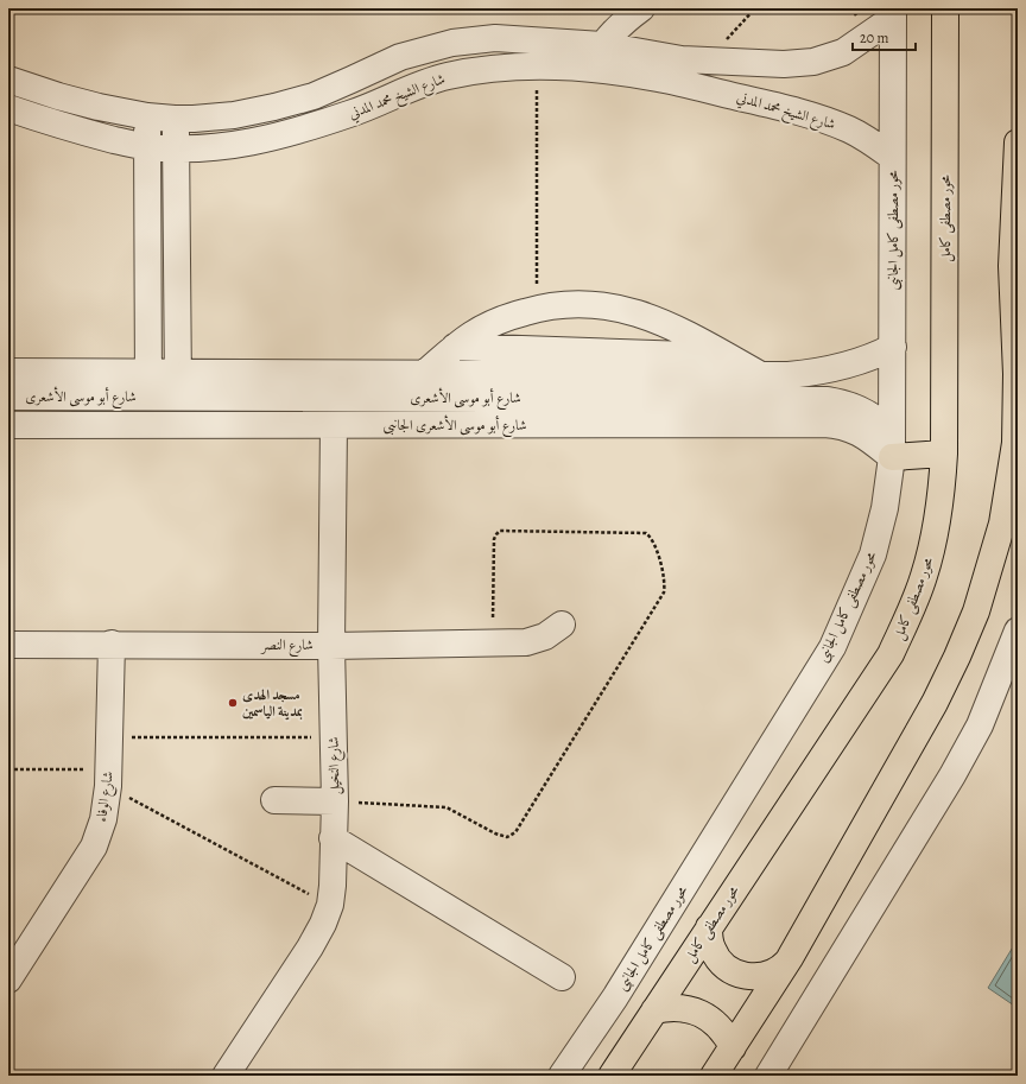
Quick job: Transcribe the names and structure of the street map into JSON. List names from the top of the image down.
{
  "streets": {
    "main road": ["محور مصطفى كامل"],
    "street": [
      "شارع الشيخ محمد المدني",
      "محور مصطفى كامل الجانبى",
      "شارع أبو موسى الأشعرى",
      "شارع أبو موسى الأشعرى الجانبى",
      "شارع النصر",
      "شارع النخيل",
      "شارع الوفاء"
    ]
  },
  "crossings": [
    ["شارع الشيخ محمد المدني", "محور مصطفى كامل الجانبى"],
    ["محور مصطفى كامل الجانبى", "شارع أبو موسى الأشعرى"],
    ["محور مصطفى كامل الجانبى", "شارع أبو موسى الأشعرى الجانبى"],
    ["شارع أبو موسى الأشعرى", "شارع أبو موسى الأشعرى الجانبى"],
    ["شارع أبو موسى الأشعرى الجانبى", "شارع النخيل"],
    ["شارع النصر", "شارع النخيل"],
    ["شارع النصر", "شارع الوفاء"]
  ],
  "places": ["مسجد الهدى بمدينة الياسمين"],
  "scale_bar": "20 m"
}
